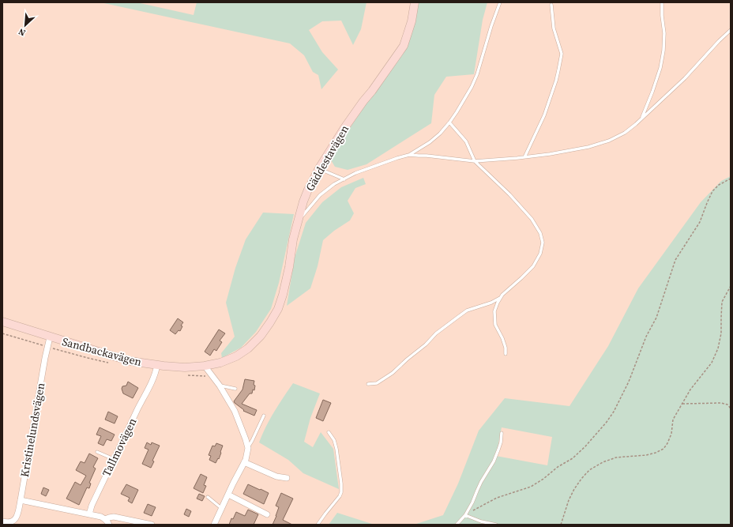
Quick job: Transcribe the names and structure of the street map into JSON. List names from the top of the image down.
{
  "streets": {
    "street": [
      "Gäddestavägen",
      "Sandbackavägen",
      "Kristinelundsvägen",
      "Tallmovägen"
    ]
  },
  "crossings": [
    ["Gäddestavägen", "Sandbackavägen"],
    ["Sandbackavägen", "Kristinelundsvägen"],
    ["Sandbackavägen", "Tallmovägen"]
  ],
  "north": "bottom left"
}
